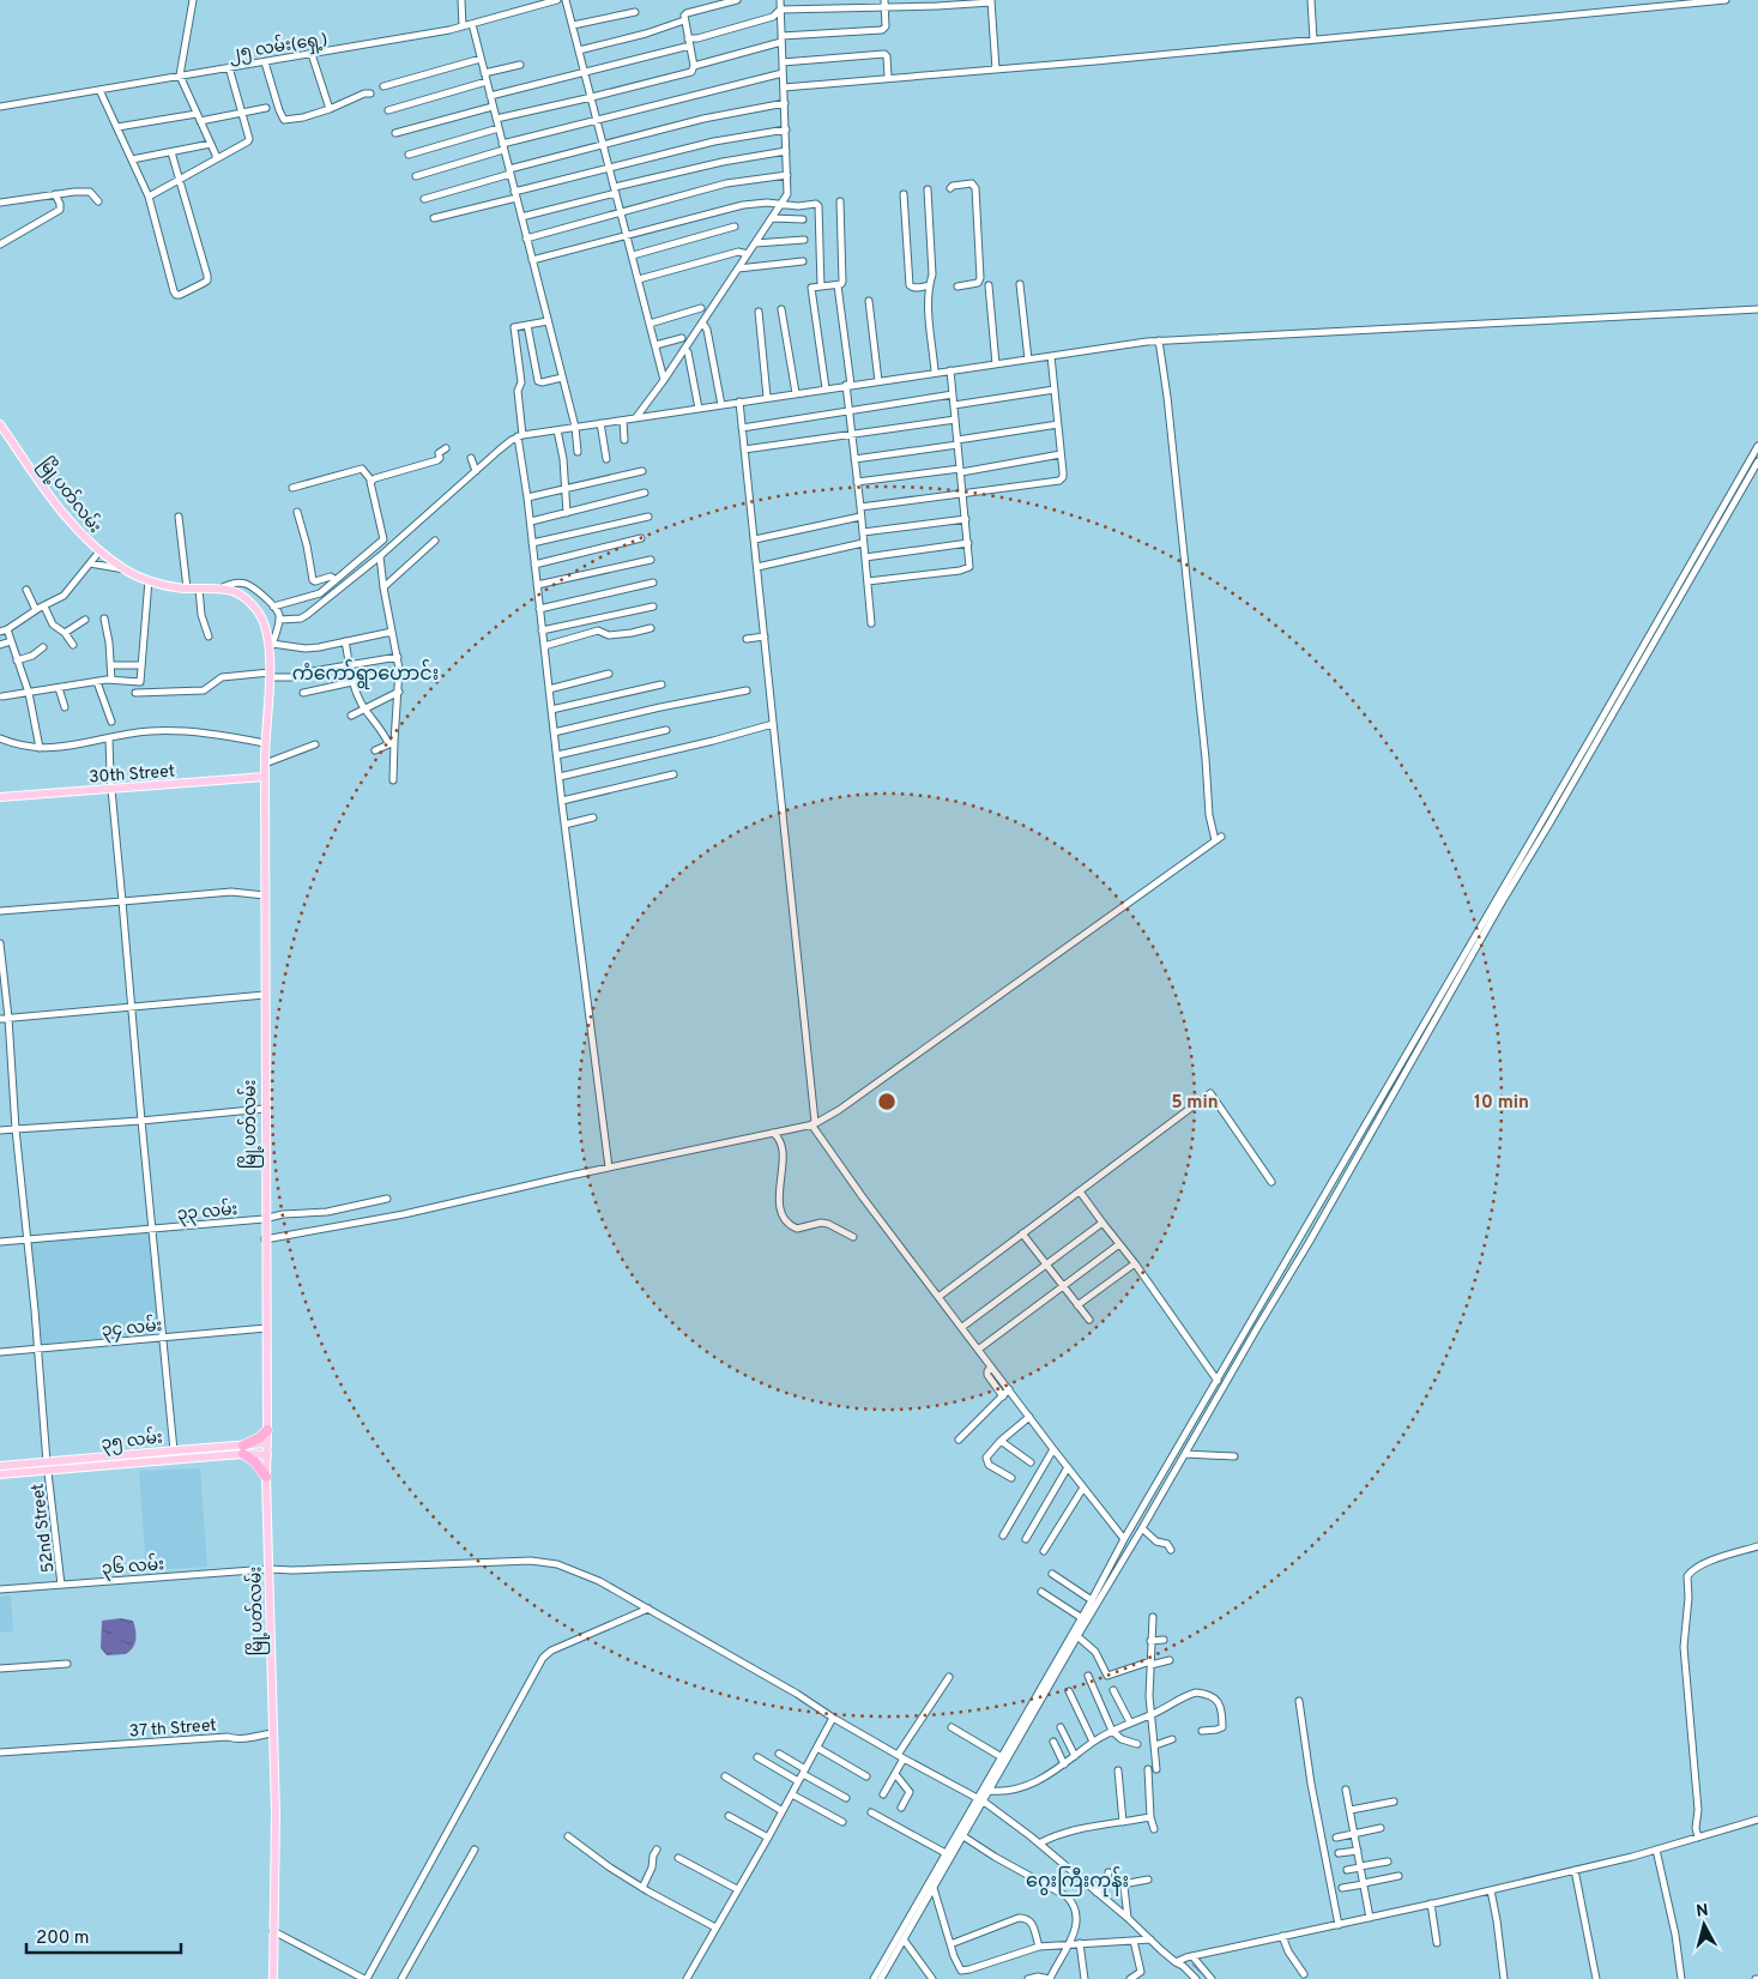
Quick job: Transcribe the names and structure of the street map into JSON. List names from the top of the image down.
{
  "streets": {
    "main road": ["မြို့ပတ်လမ်း", "30th Street", "၃၅ လမ်း"],
    "street": [
      "၂၅ လမ်း(ရှေ့)",
      "၃၃ လမ်း",
      "၃၄ လမ်း",
      "52nd Street",
      "၃၆ လမ်း",
      "37 th Street"
    ]
  },
  "crossings": [
    ["မြို့ပတ်လမ်း", "30th Street"],
    ["မြို့ပတ်လမ်း", "၃၃ လမ်း"],
    ["မြို့ပတ်လမ်း", "၃၄ လမ်း"],
    ["မြို့ပတ်လမ်း", "၃၅ လမ်း"],
    ["မြို့ပတ်လမ်း", "၃၆ လမ်း"],
    ["မြို့ပတ်လမ်း", "37 th Street"],
    ["၃၃ လမ်း", "52nd Street"],
    ["၃၄ လမ်း", "52nd Street"],
    ["၃၅ လမ်း", "52nd Street"],
    ["52nd Street", "၃၆ လမ်း"]
  ],
  "districts": ["ကံကော်ရွာဟောင်း", "ဂွေးကြီးကုန်း"],
  "scale_bar": "200 m",
  "north": "top",
  "rings": ["5 min", "10 min"]
}
